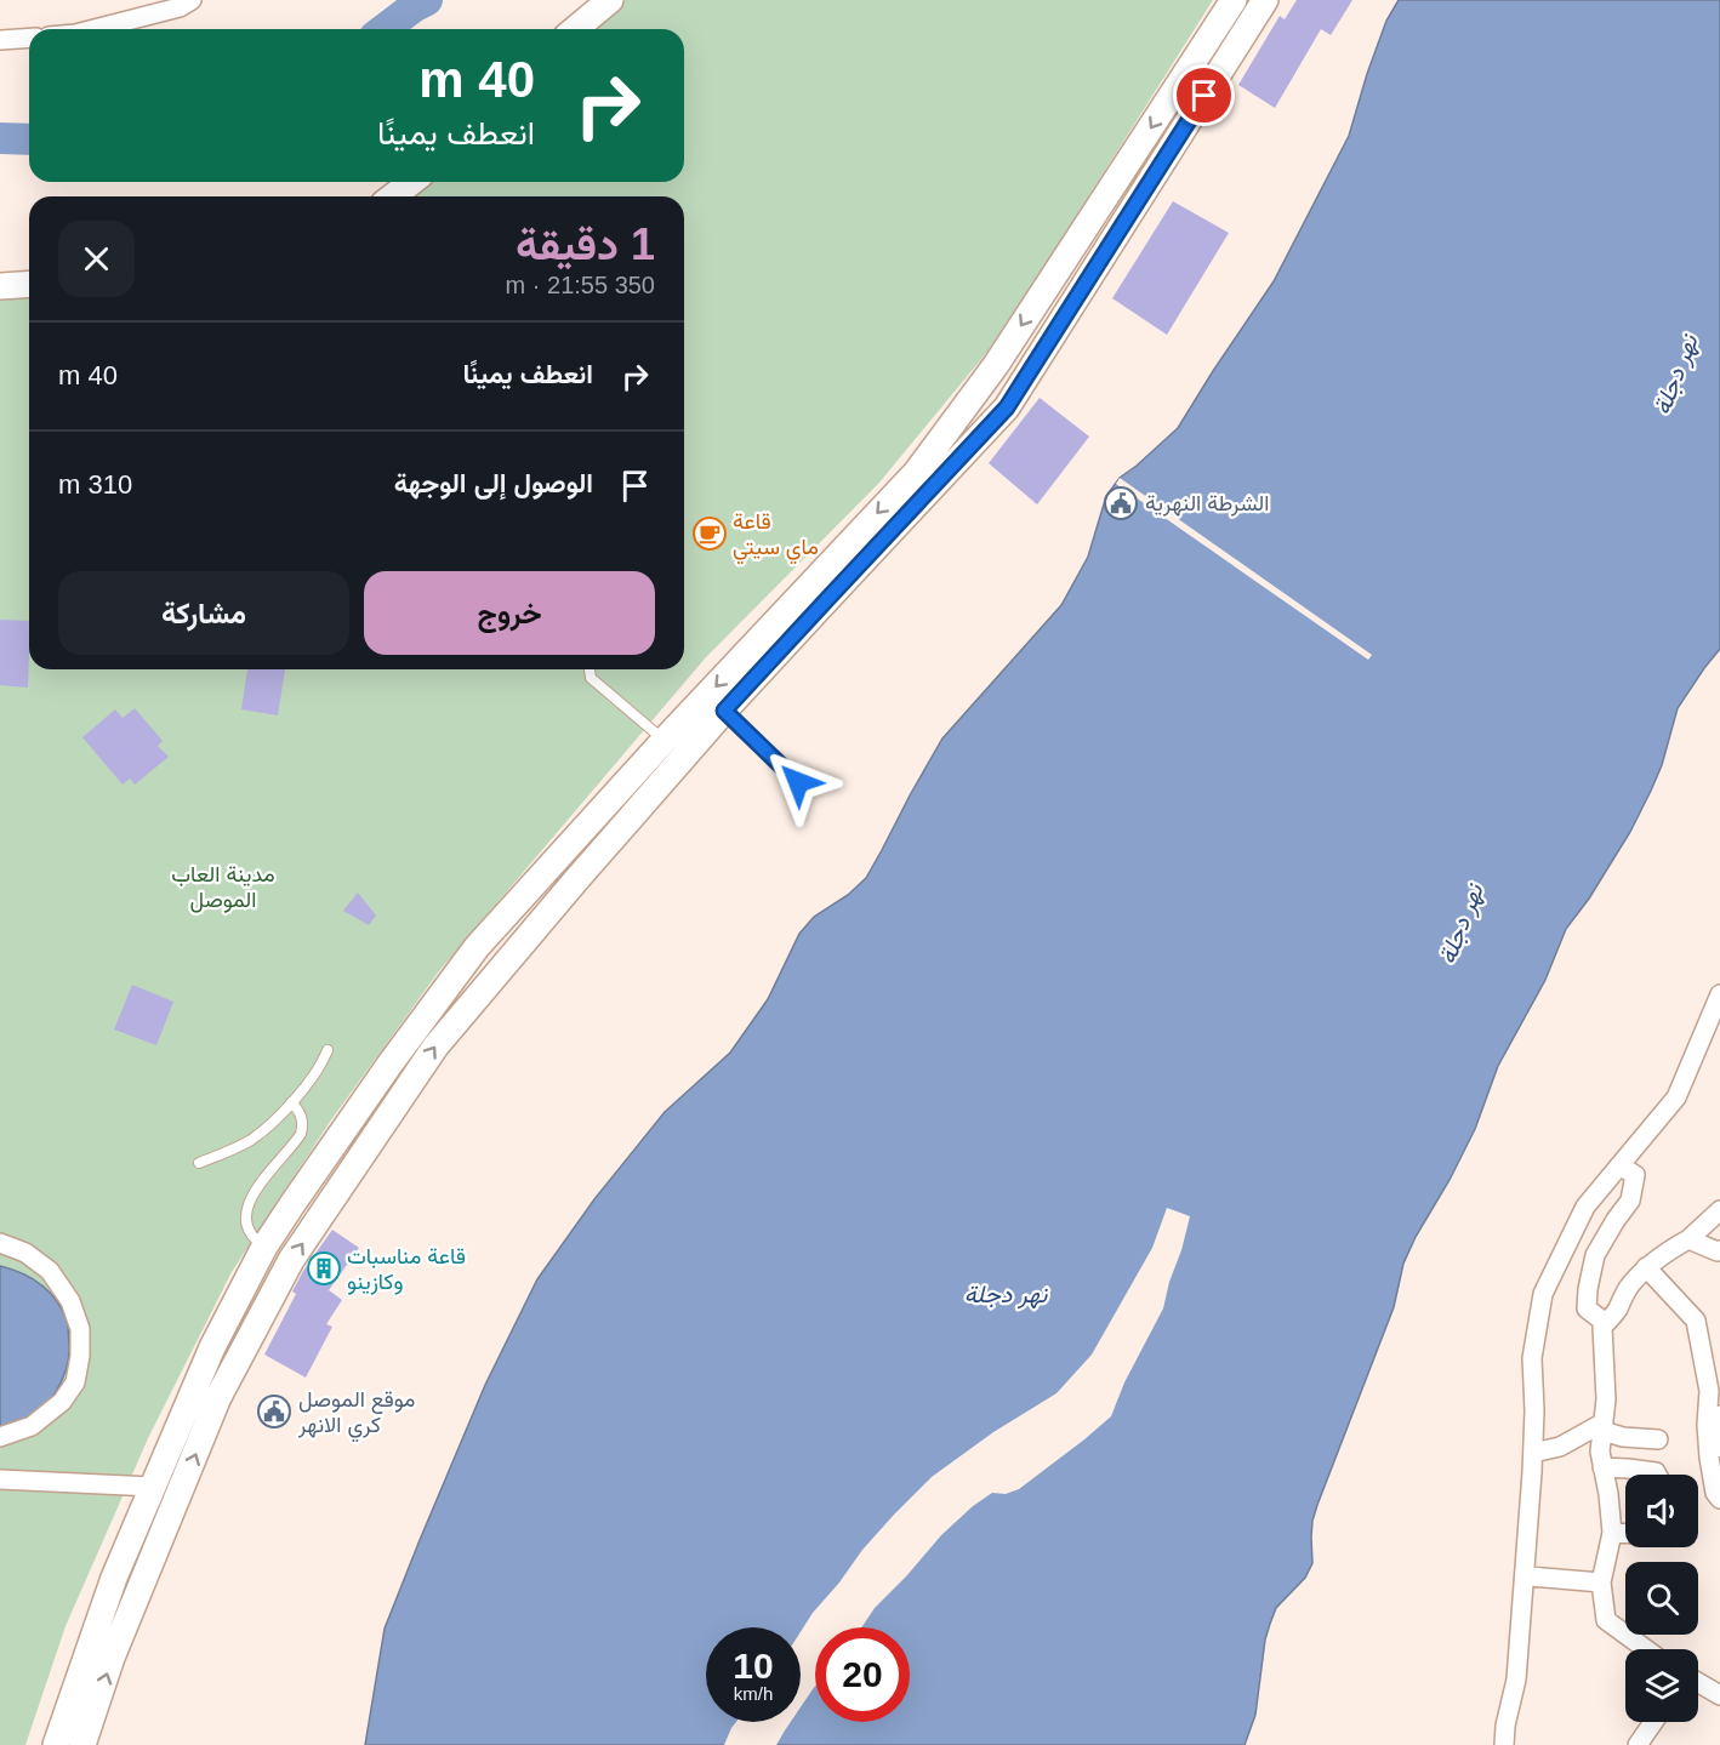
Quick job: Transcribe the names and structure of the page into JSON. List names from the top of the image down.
{
  "water": ["نهر دجلة"],
  "parks": ["مدينة العاب الموصل"],
  "places": {
    "public building": ["الشرطة النهرية", "موقع الموصل كري الانهر"],
    "cafe": ["قاعة ماي سيتي"],
    "building": ["قاعة مناسبات وكازينو"]
  },
  "page": {
    "turn": ["40 m", "انعطف يمينًا"],
    "heading": ["1 دقيقة", "350 m · 21:55"],
    "list": [
      {
        "name": "انعطف يمينًا",
        "value": "40 m"
      },
      {
        "name": "الوصول إلى الوجهة",
        "value": "310 m"
      }
    ],
    "buttons": ["خروج", "مشاركة"],
    "speed": "10 km/h",
    "limit": "20"
  }
}
